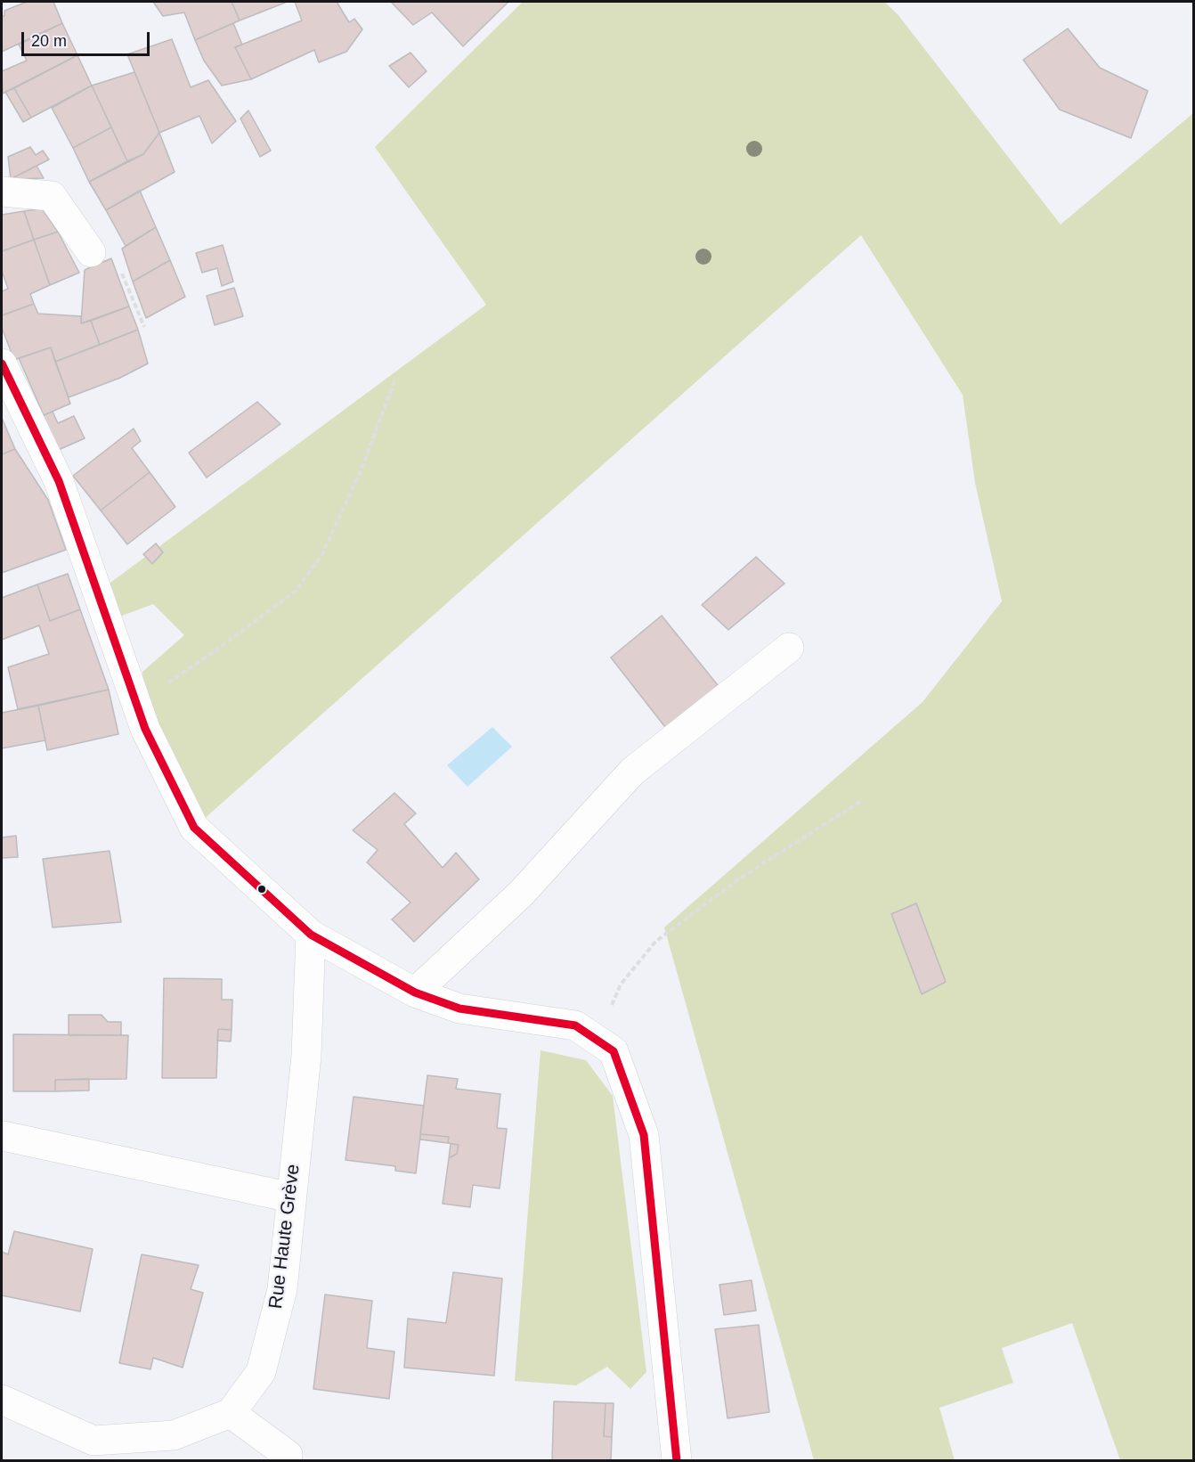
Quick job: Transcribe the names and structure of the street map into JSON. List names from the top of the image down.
{
  "streets": {
    "street": ["Rue Haute Grève"]
  },
  "scale_bar": "20 m"
}
